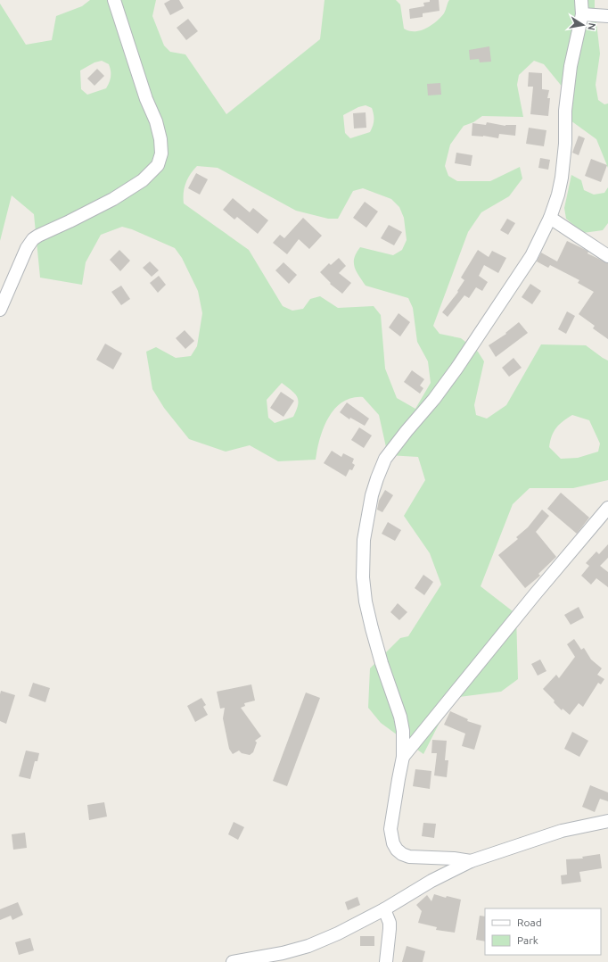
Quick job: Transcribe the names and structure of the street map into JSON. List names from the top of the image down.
{
  "legend": ["Road", "Park"],
  "north": "right"
}
